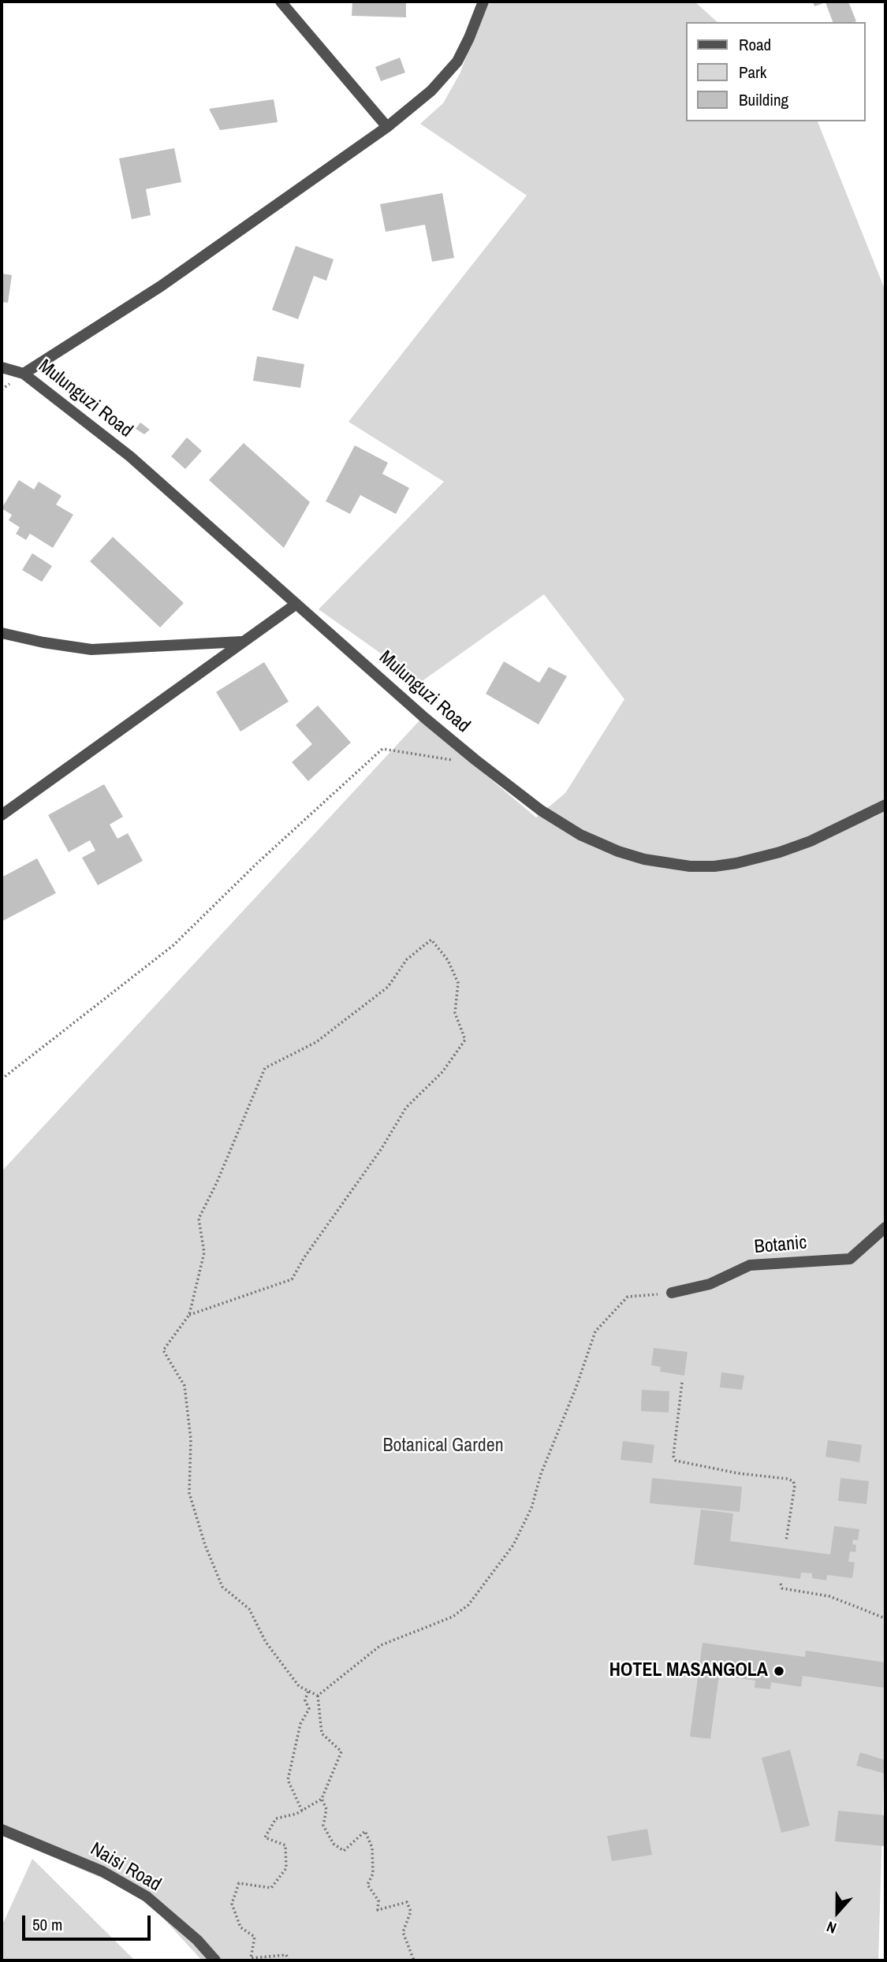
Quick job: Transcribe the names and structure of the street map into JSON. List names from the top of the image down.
{
  "streets": {
    "street": ["Mulunguzi Road", "Botanic", "Naisi Road"]
  },
  "parks": ["Botanical Garden"],
  "places": ["HOTEL MASANGOLA"],
  "legend": ["Road", "Park", "Building"],
  "scale_bar": "50 m",
  "north": "bottom"
}
